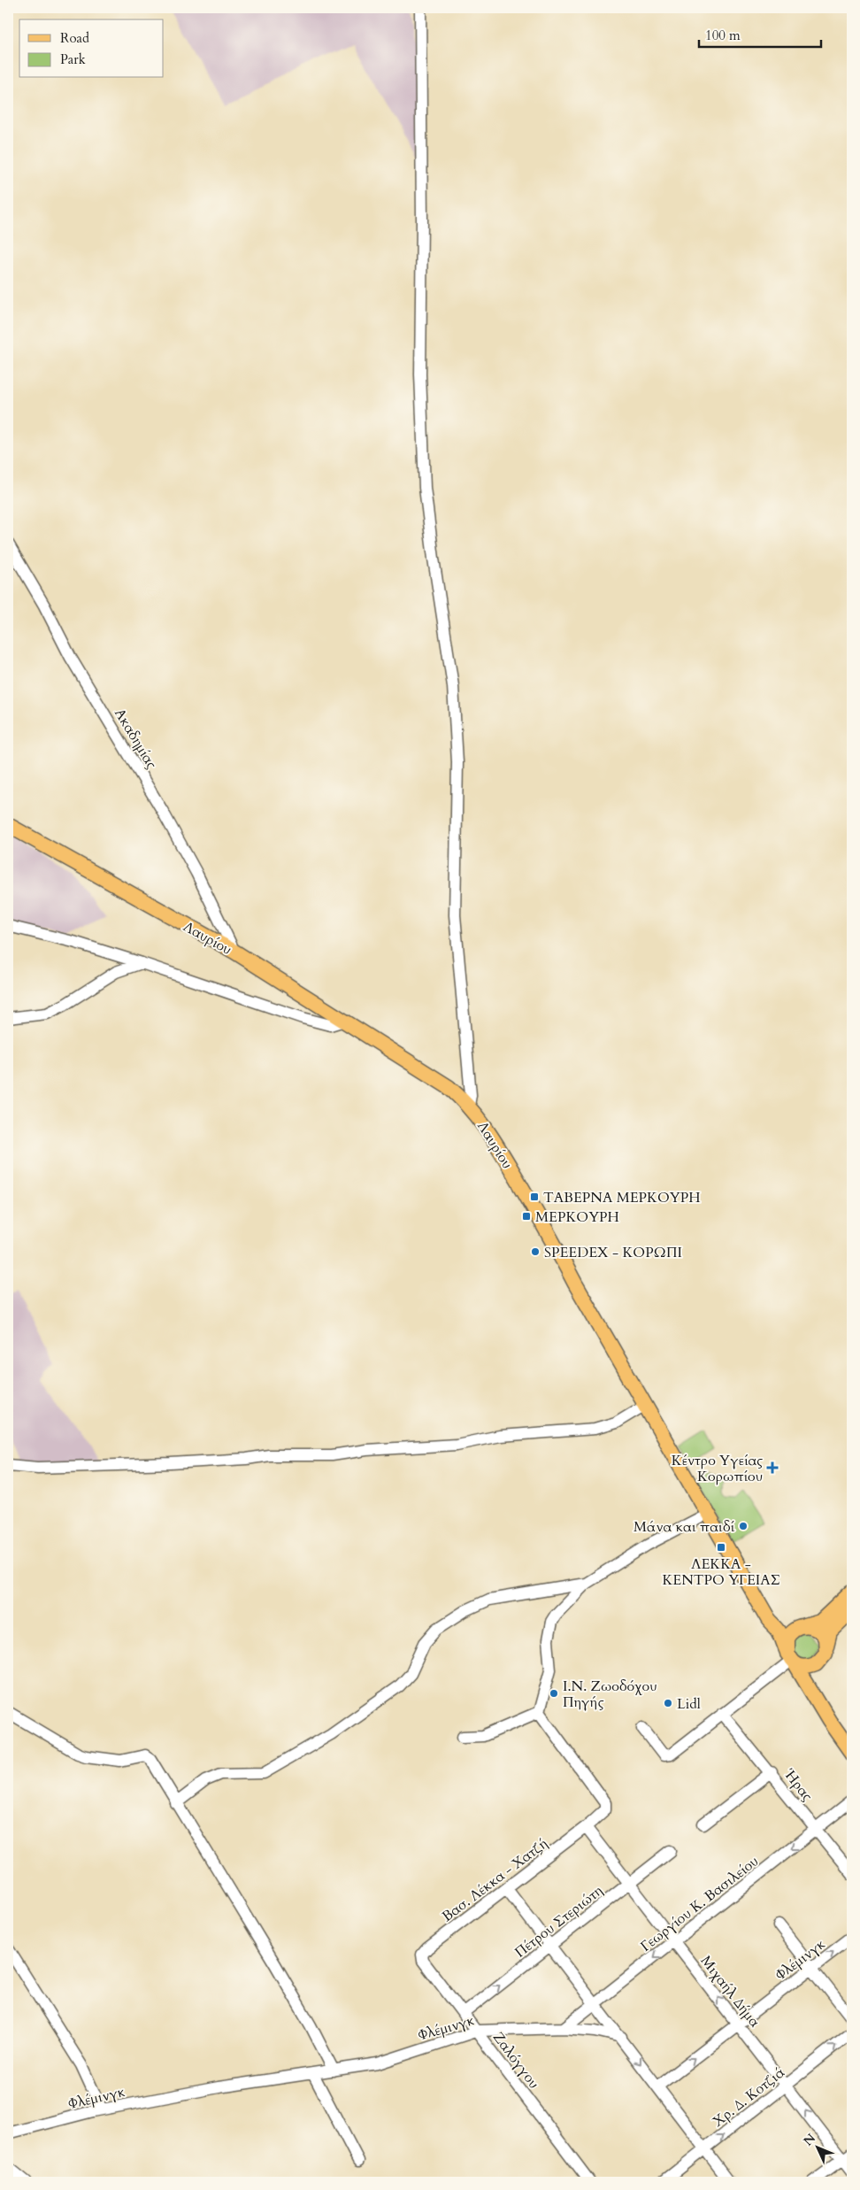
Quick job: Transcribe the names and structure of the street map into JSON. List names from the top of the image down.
{
  "streets": {
    "main road": ["Λαυρίου"],
    "street": [
      "Ακαδημίας",
      "Ήρας",
      "Βασ. Λέκκα - Χατζή",
      "Γεωργίου Κ. Βασιλείου",
      "Πέτρου Στεριώτη",
      "Φλέμινγκ",
      "Μιχαήλ Δήμα",
      "Ζαλόγγου",
      "Χρ. Δ. Κοτζιά"
    ]
  },
  "crossings": [
    ["Ακαδημίας", "Λαυρίου"],
    ["Ήρας", "Γεωργίου Κ. Βασιλείου"],
    ["Βασ. Λέκκα - Χατζή", "Μιχαήλ Δήμα"],
    ["Βασ. Λέκκα - Χατζή", "Ζαλόγγου"],
    ["Γεωργίου Κ. Βασιλείου", "Φλέμινγκ"],
    ["Γεωργίου Κ. Βασιλείου", "Μιχαήλ Δήμα"],
    ["Πέτρου Στεριώτη", "Μιχαήλ Δήμα"],
    ["Πέτρου Στεριώτη", "Ζαλόγγου"],
    ["Φλέμινγκ", "Μιχαήλ Δήμα"],
    ["Φλέμινγκ", "Ζαλόγγου"],
    ["Μιχαήλ Δήμα", "Χρ. Δ. Κοτζιά"]
  ],
  "one_way": ["Πέτρου Στεριώτη", "Μιχαήλ Δήμα", "Χρ. Δ. Κοτζιά"],
  "places": {
    "transit": ["ΤΑΒΕΡΝΑ ΜΕΡΚΟΥΡΗ", "ΜΕΡΚΟΥΡΗ", "ΛΕΚΚΑ - ΚΕΝΤΡΟ ΥΓΕΙΑΣ"],
    "other": [
      "SPEEDEX - ΚΟΡΩΠΙ",
      "Μάνα και παιδί",
      "Ι.Ν. Ζωοδόχου Πηγής",
      "Lidl"
    ],
    "health": ["Κέντρο Υγείας Κορωπίου"]
  },
  "legend": ["Road", "Park"],
  "scale_bar": "100 m",
  "north": "top left"
}
